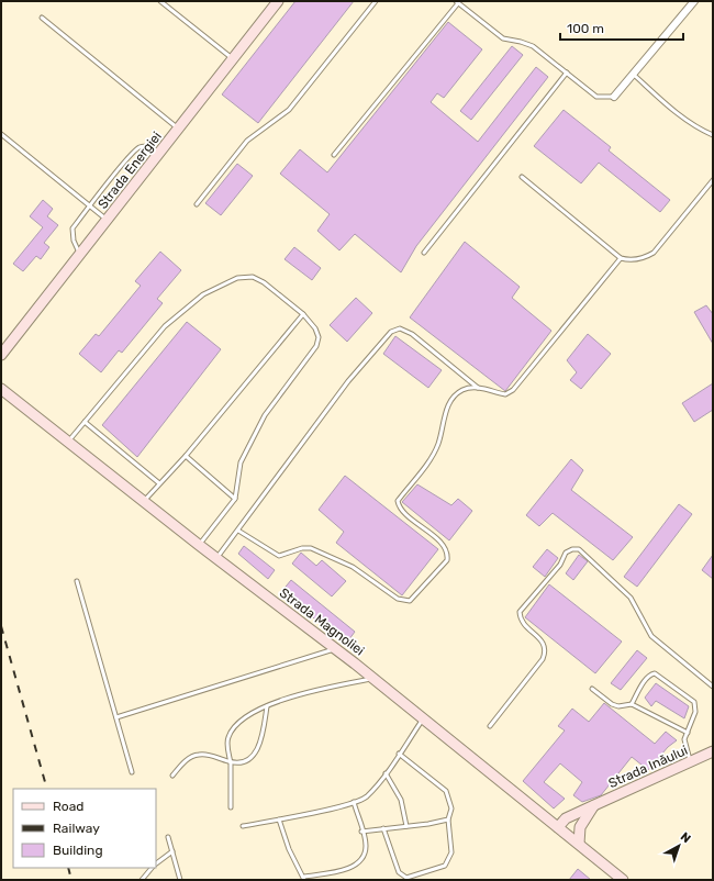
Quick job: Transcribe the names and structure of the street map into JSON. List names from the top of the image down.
{
  "streets": {
    "main road": ["Strada Energiei", "Strada Magnoliei", "Strada Inăului"]
  },
  "crossings": [
    ["Strada Magnoliei", "Strada Inăului"]
  ],
  "legend": ["Road", "Railway", "Building"],
  "scale_bar": "100 m",
  "north": "top right"
}
